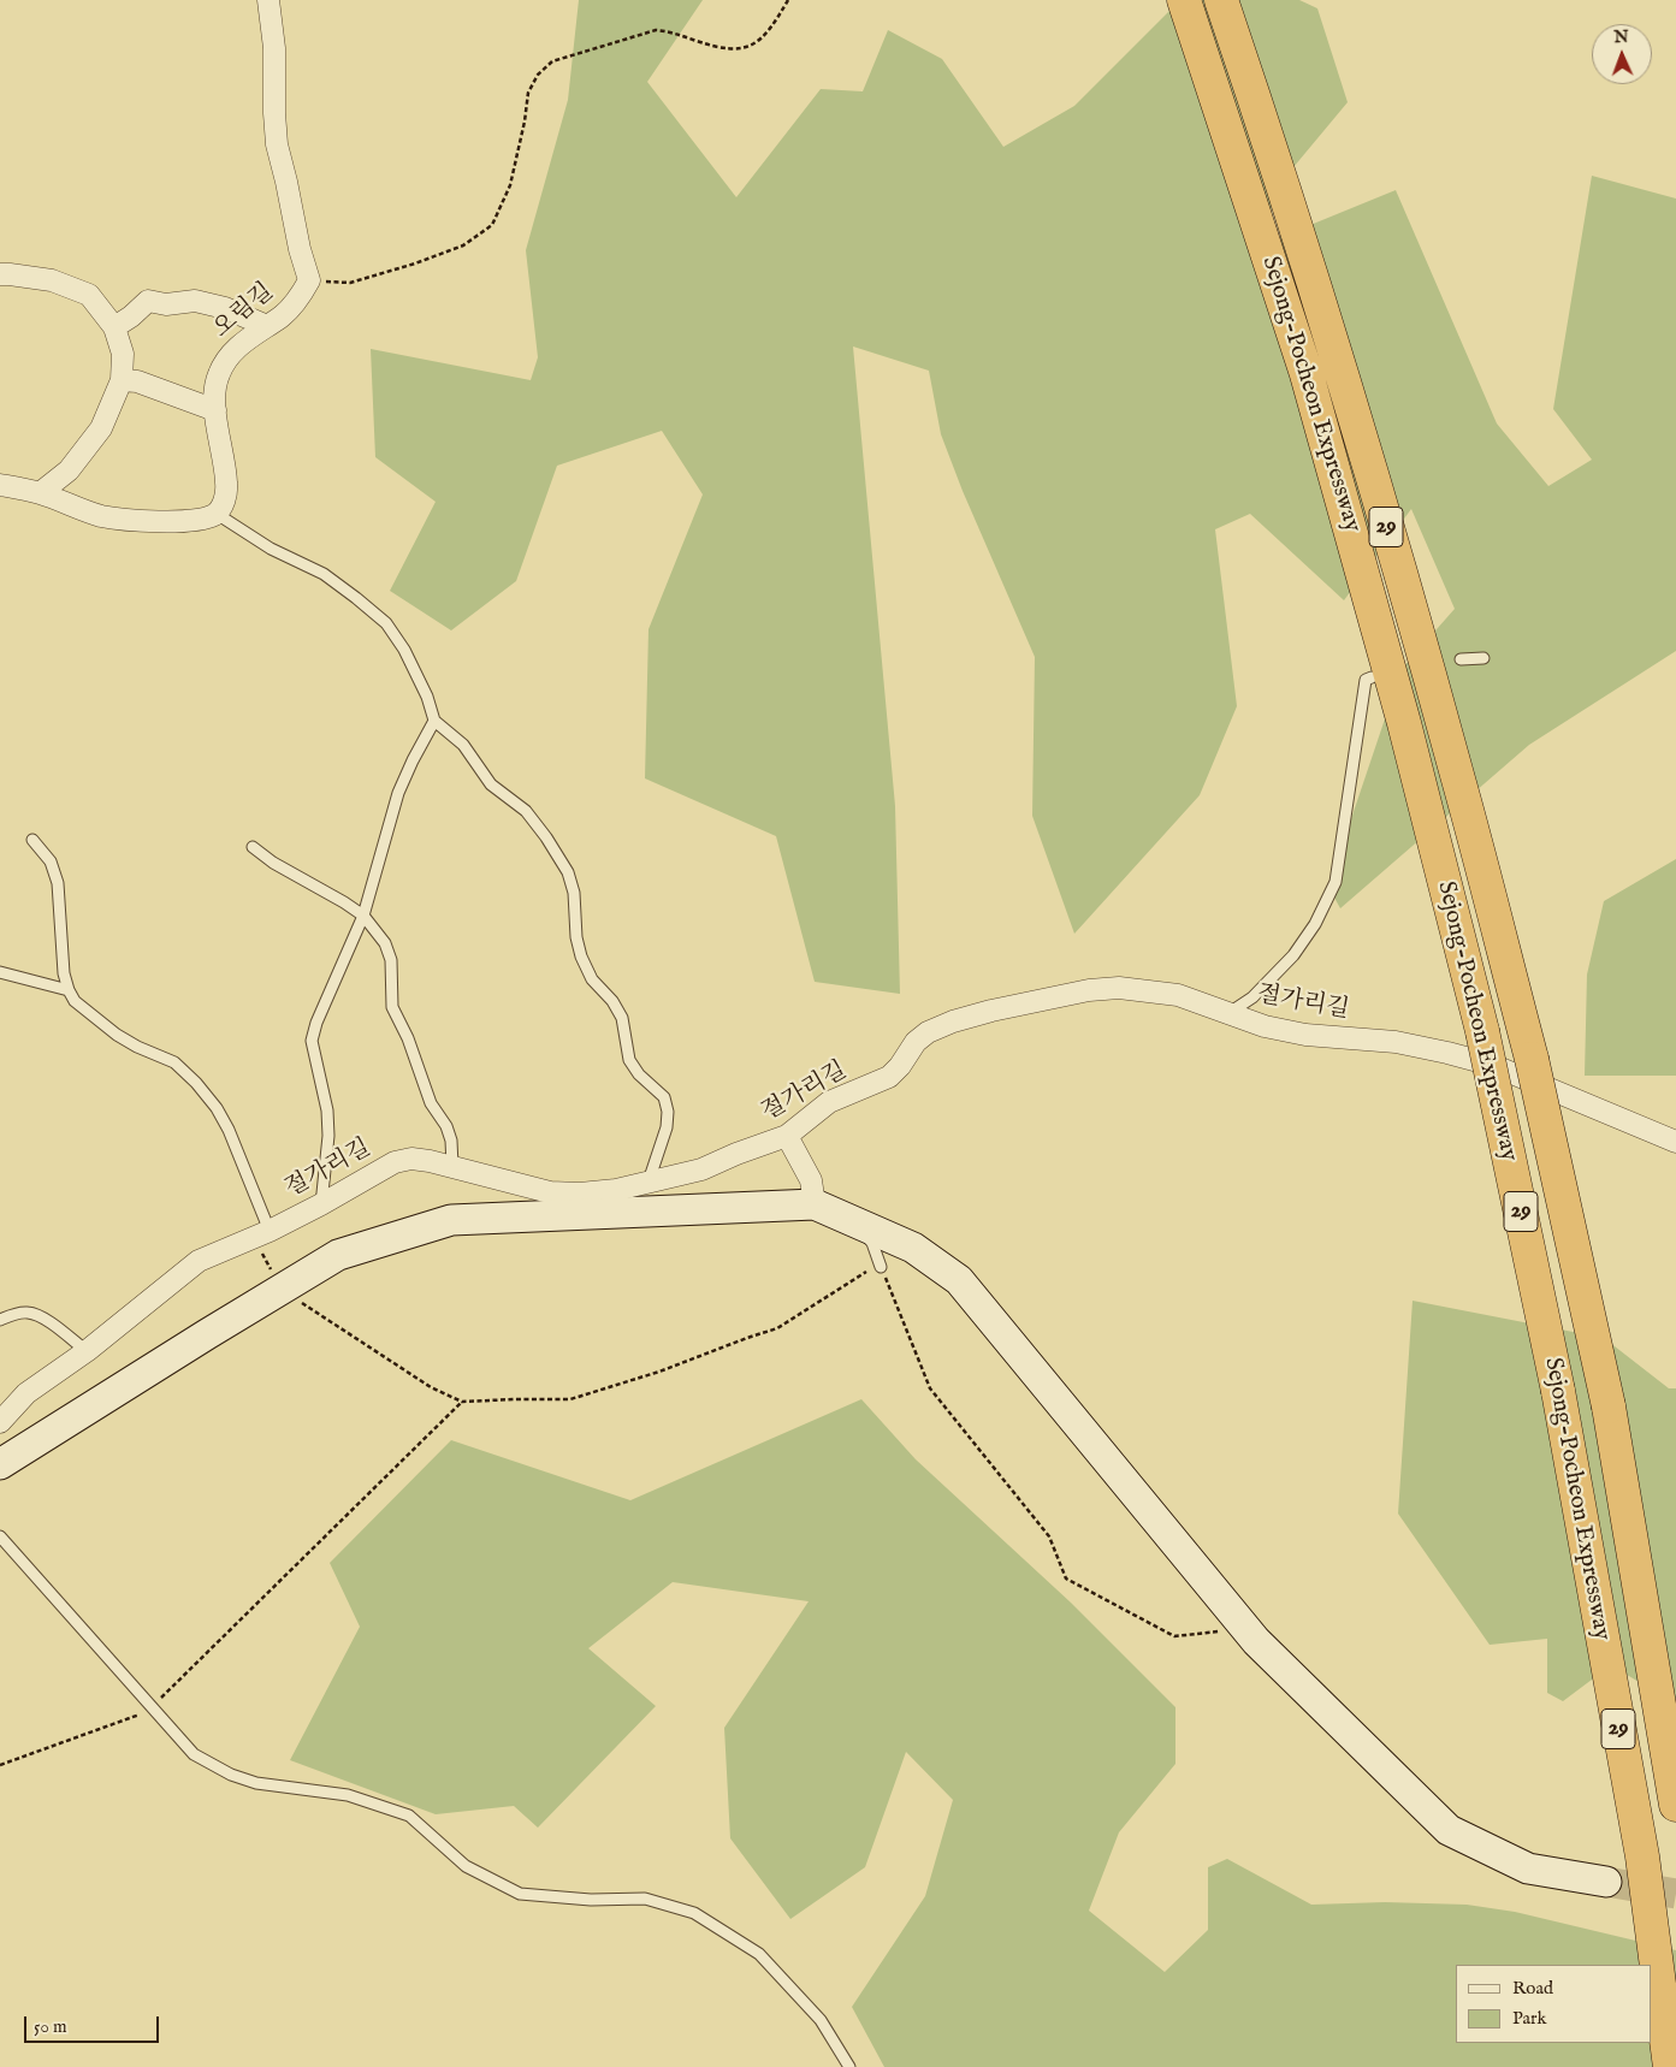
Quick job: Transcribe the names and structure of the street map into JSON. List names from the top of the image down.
{
  "streets": {
    "highway": ["Sejong-Pocheon Expressway", "29"],
    "street": ["오림길", "절가리길"]
  },
  "legend": ["Road", "Park"],
  "scale_bar": "50 m",
  "north": "top"
}
